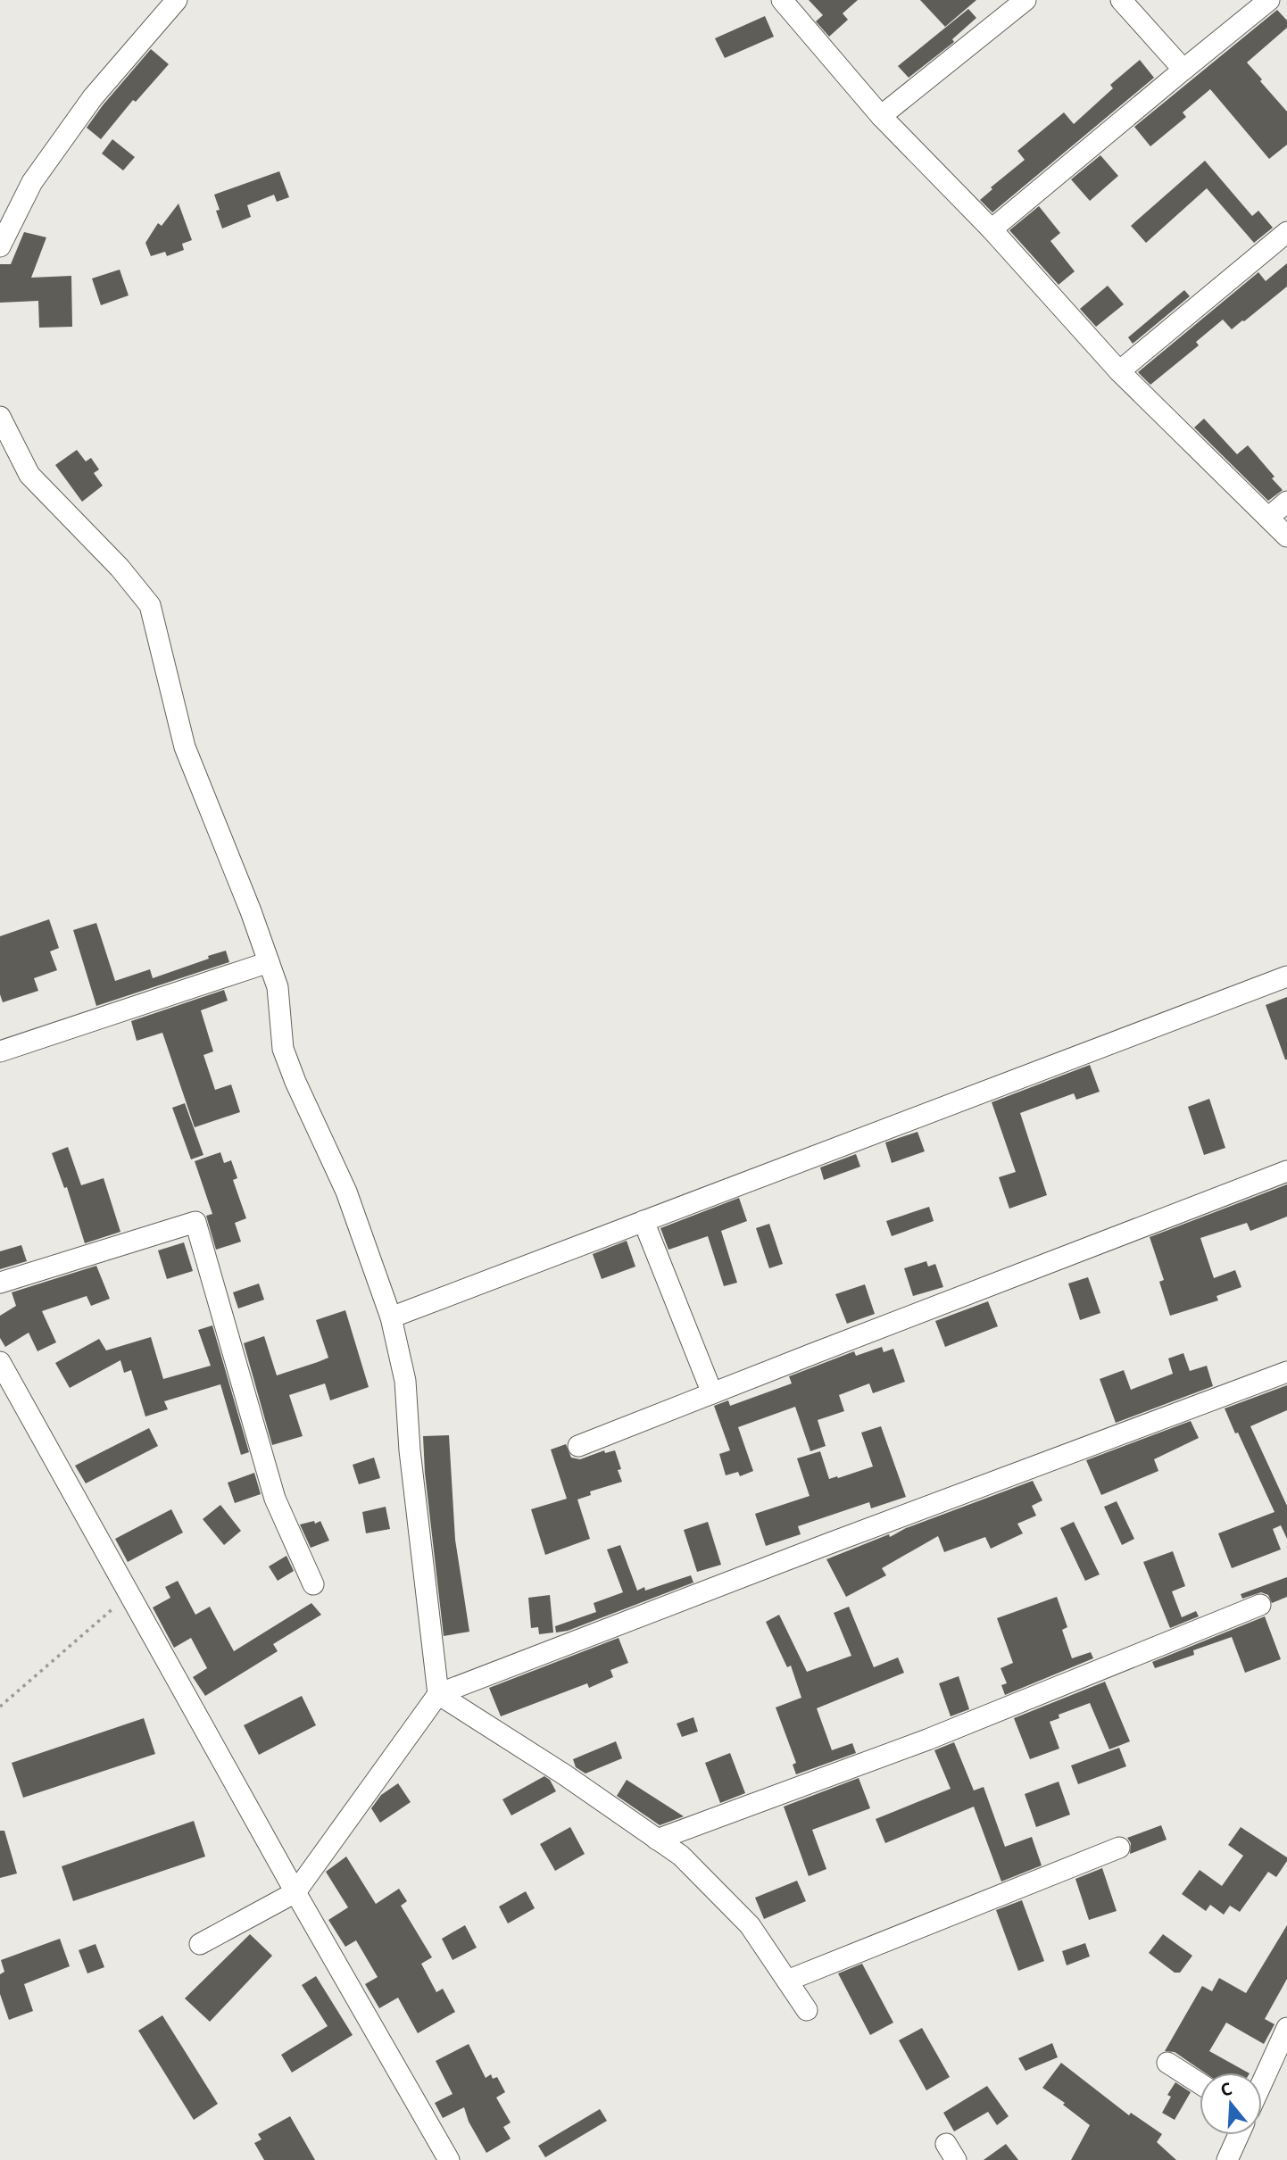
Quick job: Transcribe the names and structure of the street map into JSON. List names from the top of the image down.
{
  "north": "top"
}
